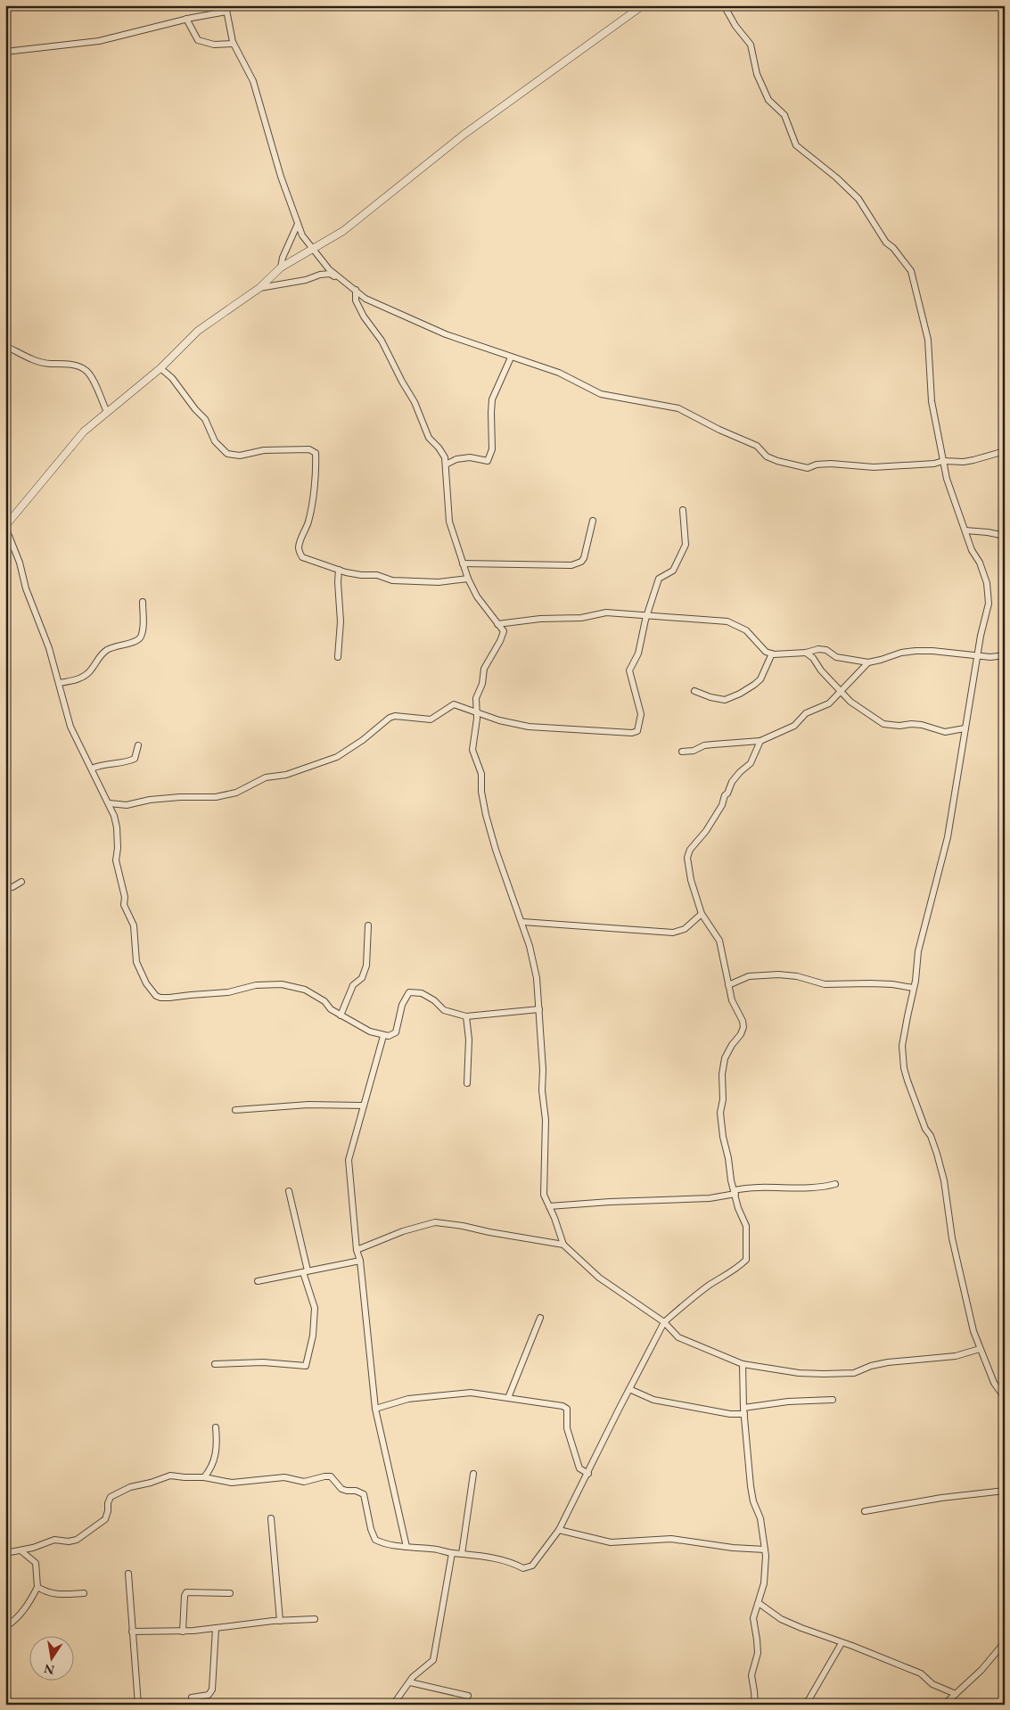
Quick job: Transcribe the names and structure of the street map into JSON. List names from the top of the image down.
{
  "north": "bottom"
}
